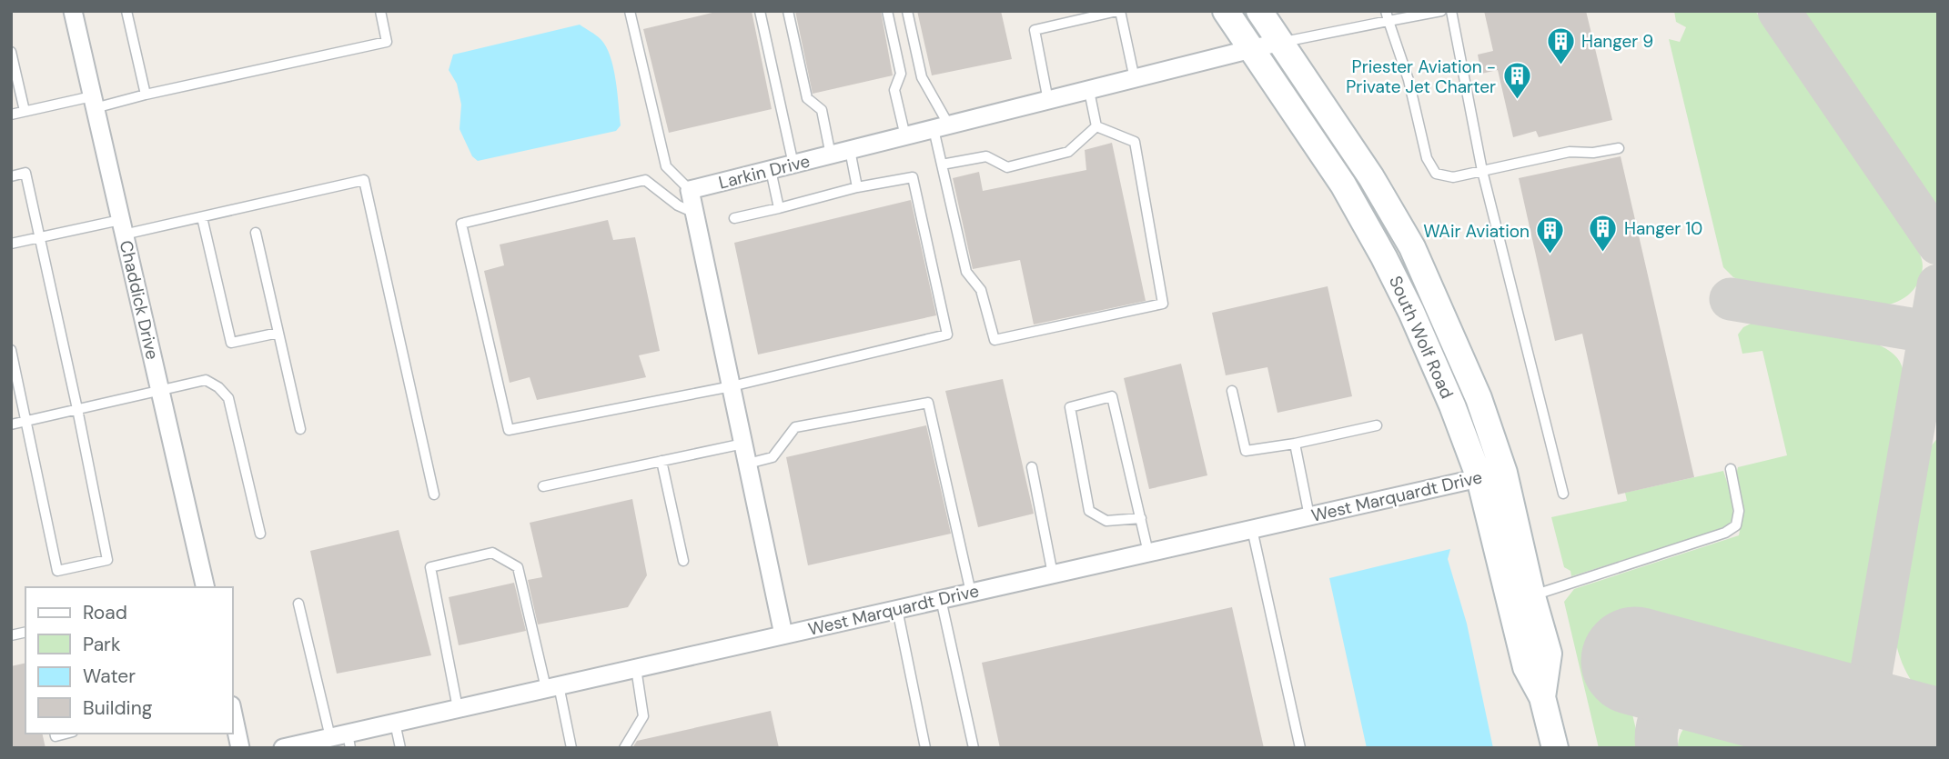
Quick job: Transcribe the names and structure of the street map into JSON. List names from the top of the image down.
{
  "streets": {
    "main road": ["South Wolf Road"],
    "street": ["Larkin Drive", "Chaddick Drive", "West Marquardt Drive"]
  },
  "crossings": [
    ["Larkin Drive", "South Wolf Road"],
    ["South Wolf Road", "West Marquardt Drive"]
  ],
  "places": {
    "building": [
      "Hanger 9",
      "Priester Aviation - Private Jet Charter",
      "Hanger 10",
      "WAir Aviation"
    ]
  },
  "legend": [
    "Road",
    "Park",
    "Water",
    "Building"
  ]
}
